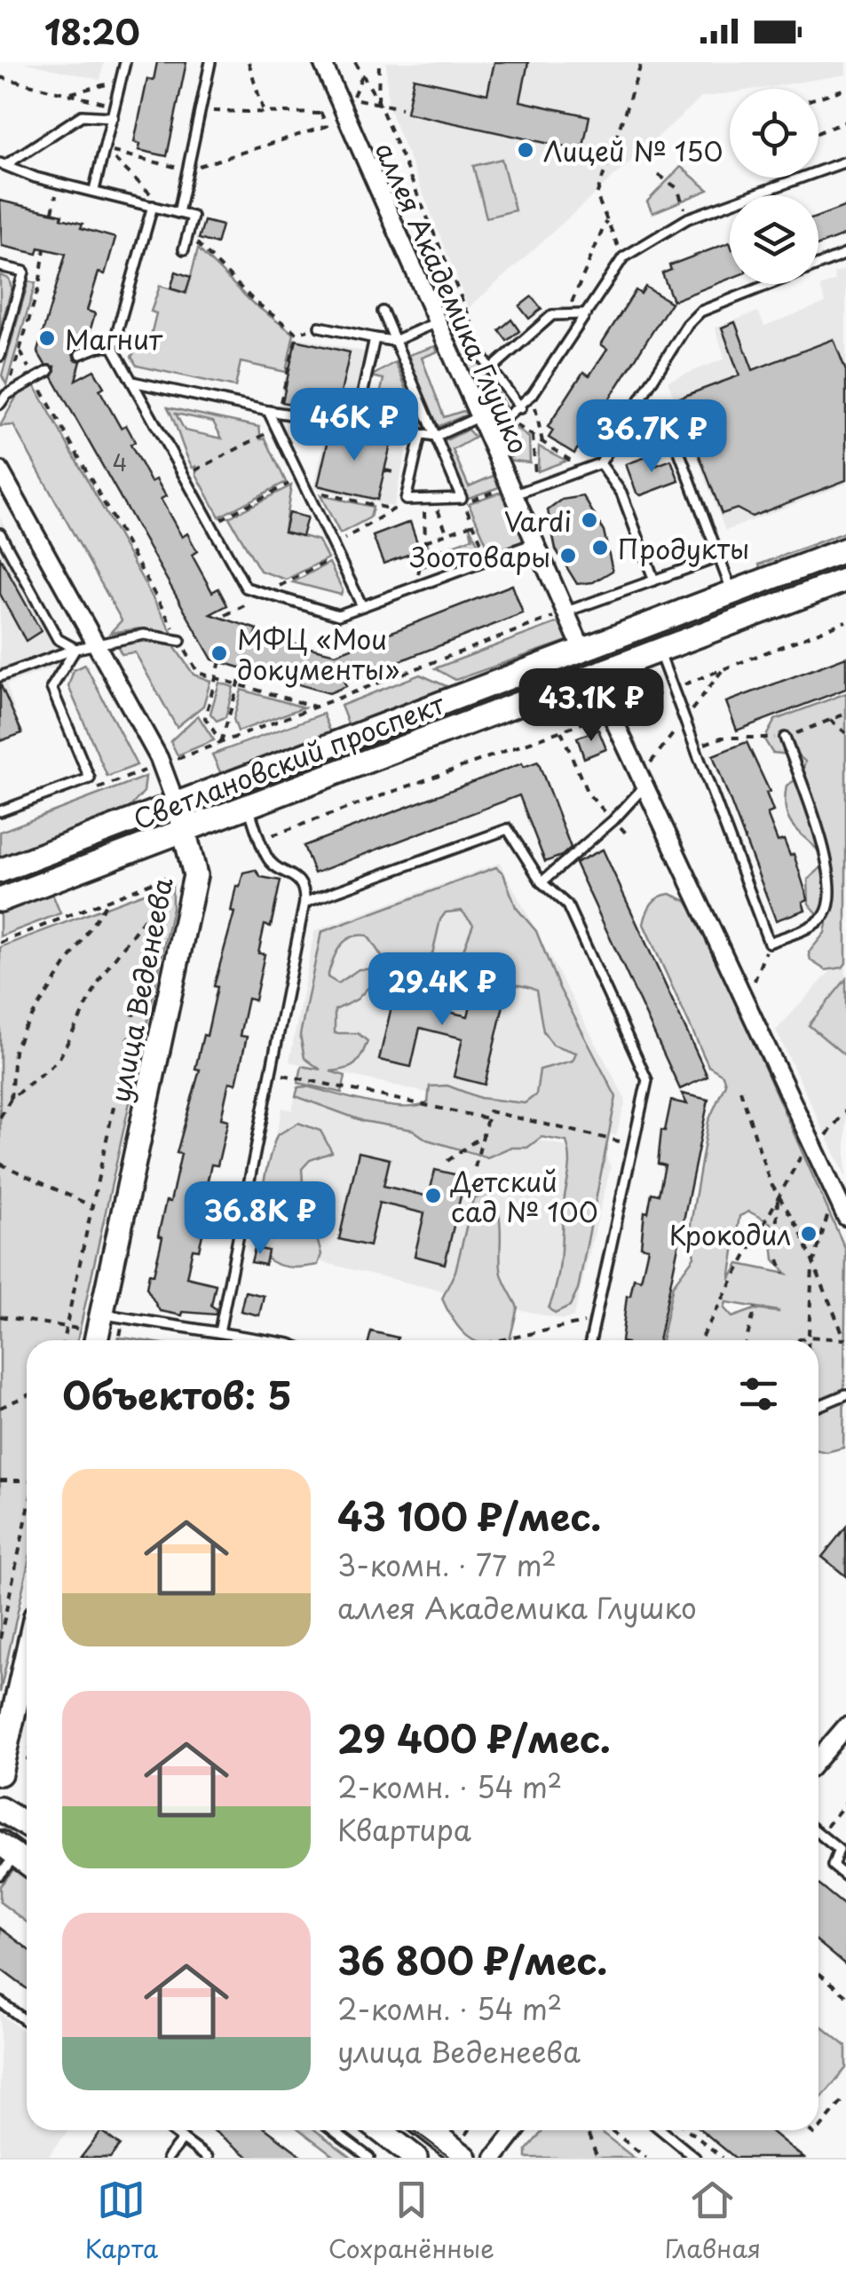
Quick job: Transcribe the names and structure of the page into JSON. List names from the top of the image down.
{
  "streets": {
    "main road": ["Светлановский проспект", "улица Веденеева"],
    "street": ["аллея Академика Глушко"]
  },
  "crossings": [
    ["аллея Академика Глушко", "Светлановский проспект"],
    ["Светлановский проспект", "улица Веденеева"]
  ],
  "places": [
    "Лицей № 150",
    "Магнит",
    "Vardi",
    "Продукты",
    "Зоотовары",
    "МФЦ «Мои документы»",
    "Детский сад № 100",
    "Крокодил"
  ],
  "house_numbers": ["4"],
  "page": {
    "status": "18:20",
    "price": [
      "46K ₽",
      "36.7K ₽",
      "43.1K ₽",
      "29.4K ₽",
      "36.8K ₽"
    ],
    "heading": "Объектов: 5",
    "list": [
      {
        "name": "43 100 ₽/мес.",
        "note": "3-комн. · 77 m² · аллея Академика Глушко"
      },
      {
        "name": "29 400 ₽/мес.",
        "note": "2-комн. · 54 m² · Квартира"
      },
      {
        "name": "36 800 ₽/мес.",
        "note": "2-комн. · 54 m² · улица Веденеева"
      }
    ],
    "tabs": ["Карта", "Сохранённые", "Главная"]
  }
}
